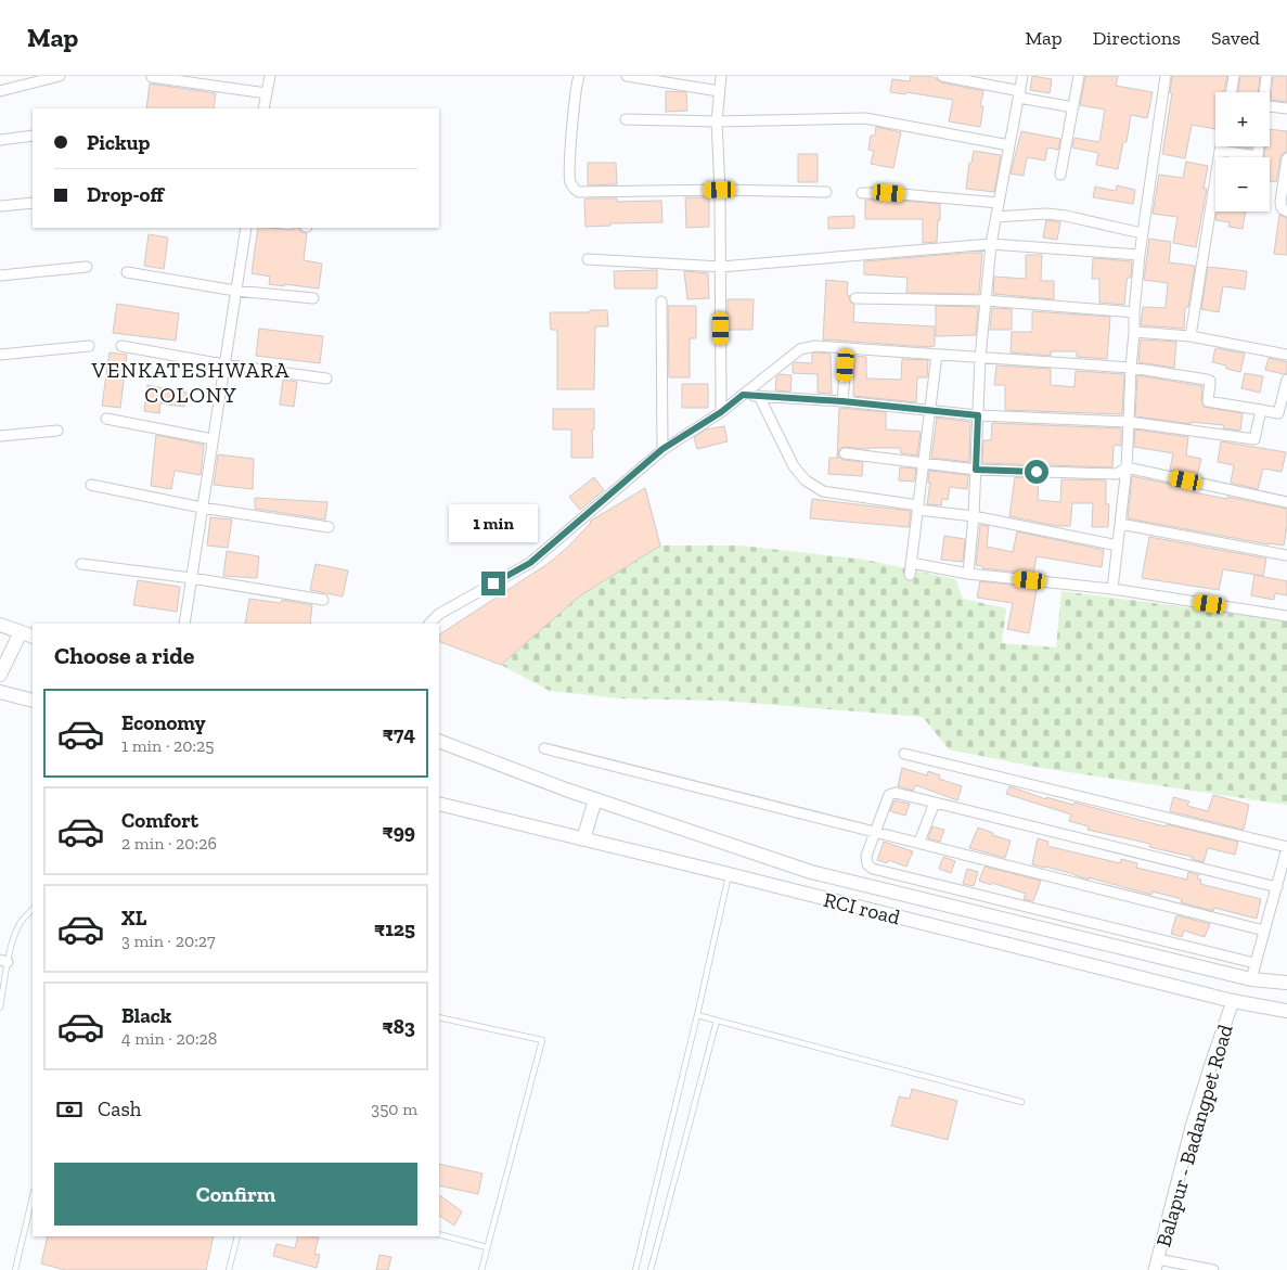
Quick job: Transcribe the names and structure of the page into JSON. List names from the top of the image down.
{
  "streets": {
    "main road": ["RCI road"],
    "street": ["Balapur - Badangpet Road"]
  },
  "crossings": [
    ["RCI road", "Balapur - Badangpet Road"]
  ],
  "districts": ["VENKATESHWARA COLONY"],
  "page": {
    "header": "Map",
    "nav": ["Map", "Directions", "Saved"],
    "map_buttons": ["+", "−"],
    "banner": ["Pickup", "Drop-off"],
    "bubble": "1 min",
    "heading": "Choose a ride",
    "list": [
      {
        "name": "Economy",
        "note": "1 min · 20:25",
        "value": "₹74"
      },
      {
        "name": "Comfort",
        "note": "2 min · 20:26",
        "value": "₹99"
      },
      {
        "name": "XL",
        "note": "3 min · 20:27",
        "value": "₹125"
      },
      {
        "name": "Black",
        "note": "4 min · 20:28",
        "value": "₹83"
      }
    ],
    "pay": ["Cash", "350 m"],
    "buttons": "Confirm"
  }
}
